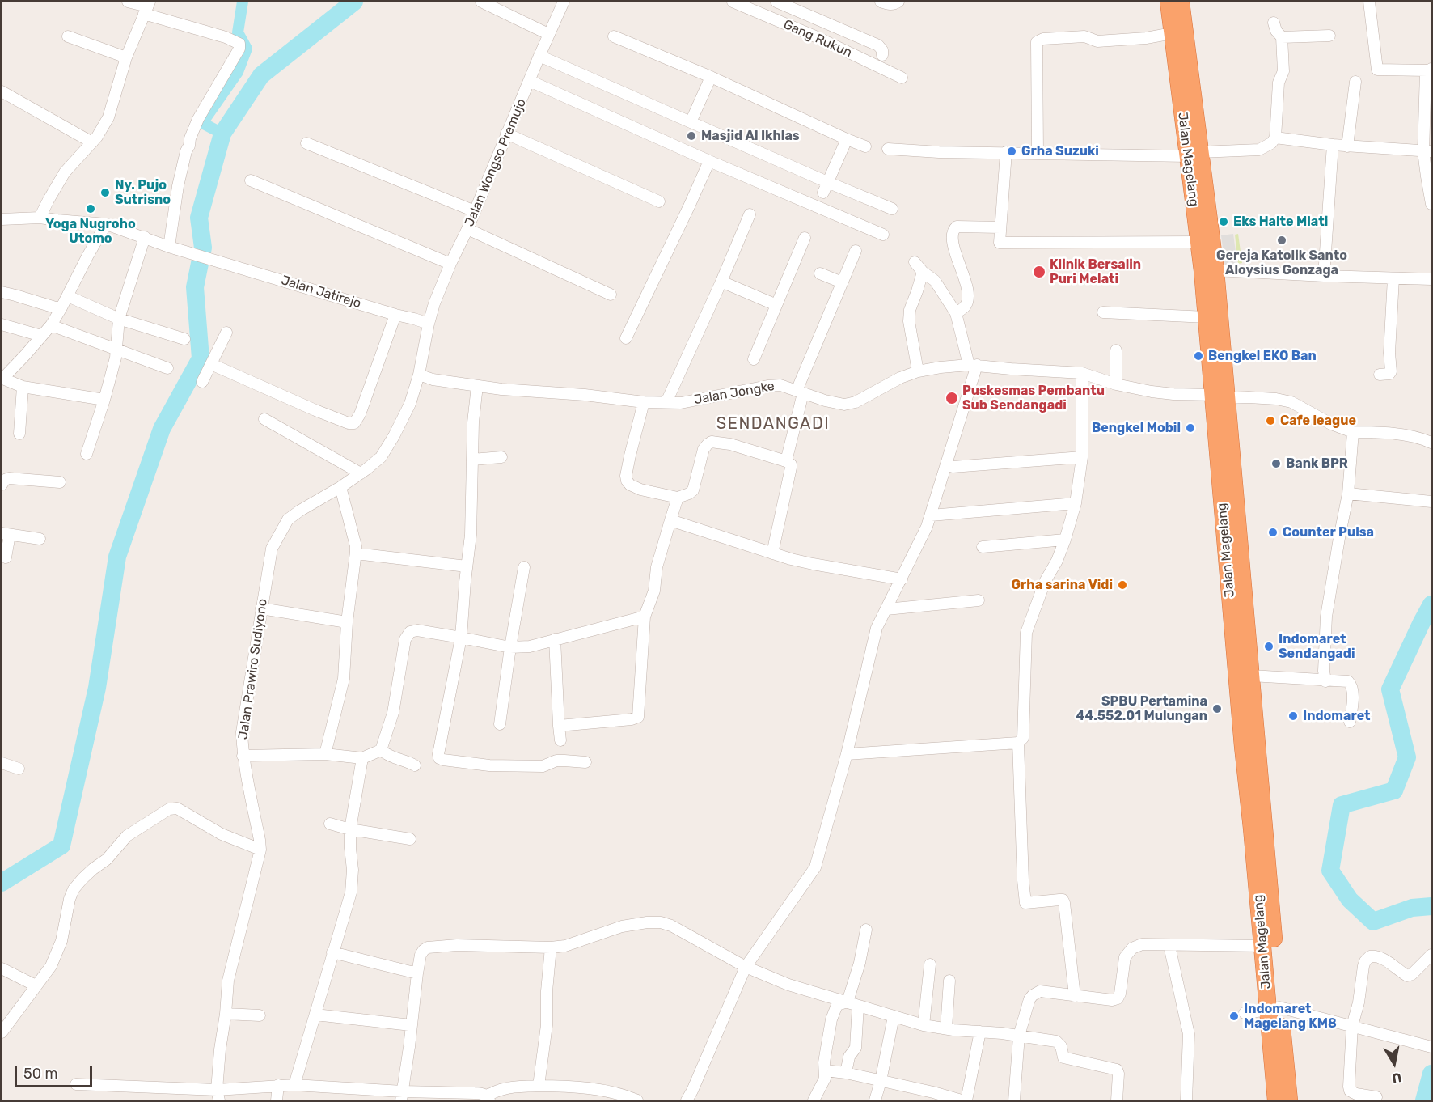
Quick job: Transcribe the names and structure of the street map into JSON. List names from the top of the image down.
{
  "streets": {
    "highway": ["Jalan Magelang"],
    "street": [
      "Gang Rukun",
      "Jalan Wongso Premujo",
      "Jalan Jatirejo",
      "Jalan Jongke",
      "Jalan Prawiro Sudiyono"
    ]
  },
  "crossings": [
    ["Jalan Magelang", "Jalan Jongke"],
    ["Jalan Wongso Premujo", "Jalan Jatirejo"],
    ["Jalan Wongso Premujo", "Jalan Prawiro Sudiyono"],
    ["Jalan Jatirejo", "Jalan Prawiro Sudiyono"],
    ["Jalan Jongke", "Jalan Prawiro Sudiyono"]
  ],
  "districts": ["SENDANGADI"],
  "places": [
    "Masjid Al Ikhlas",
    "Grha Suzuki",
    "Ny. Pujo Sutrisno",
    "Yoga Nugroho Utomo",
    "Eks Halte Mlati",
    "Gereja Katolik Santo Aloysius Gonzaga",
    "Klinik Bersalin Puri Melati",
    "Bengkel EKO Ban",
    "Puskesmas Pembantu Sub Sendangadi",
    "Cafe league",
    "Bengkel Mobil",
    "Bank BPR",
    "Counter Pulsa",
    "Grha sarina Vidi",
    "Indomaret Sendangadi",
    "SPBU Pertamina 44.552.01 Mulungan",
    "Indomaret",
    "Indomaret Magelang KM8"
  ],
  "scale_bar": "50 m",
  "north": "bottom"
}
